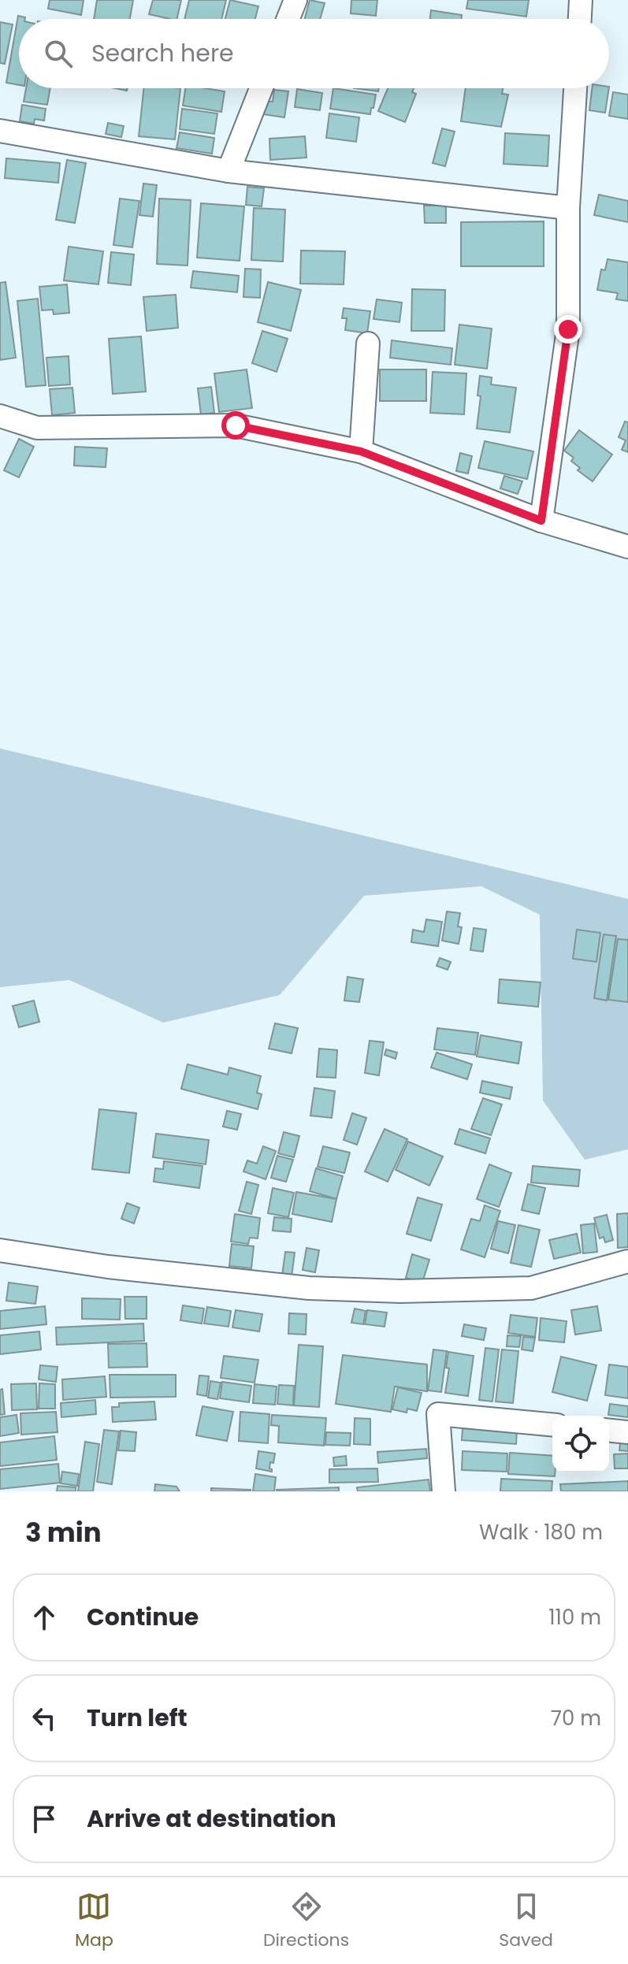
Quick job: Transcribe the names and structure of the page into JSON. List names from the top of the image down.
{
  "page": {
    "search": "Search here",
    "heading": ["3 min", "Walk · 180 m"],
    "list": [
      ["Continue", "110 m"],
      ["Turn left", "70 m"],
      "Arrive at destination"
    ],
    "nav": ["Map", "Directions", "Saved"]
  }
}
